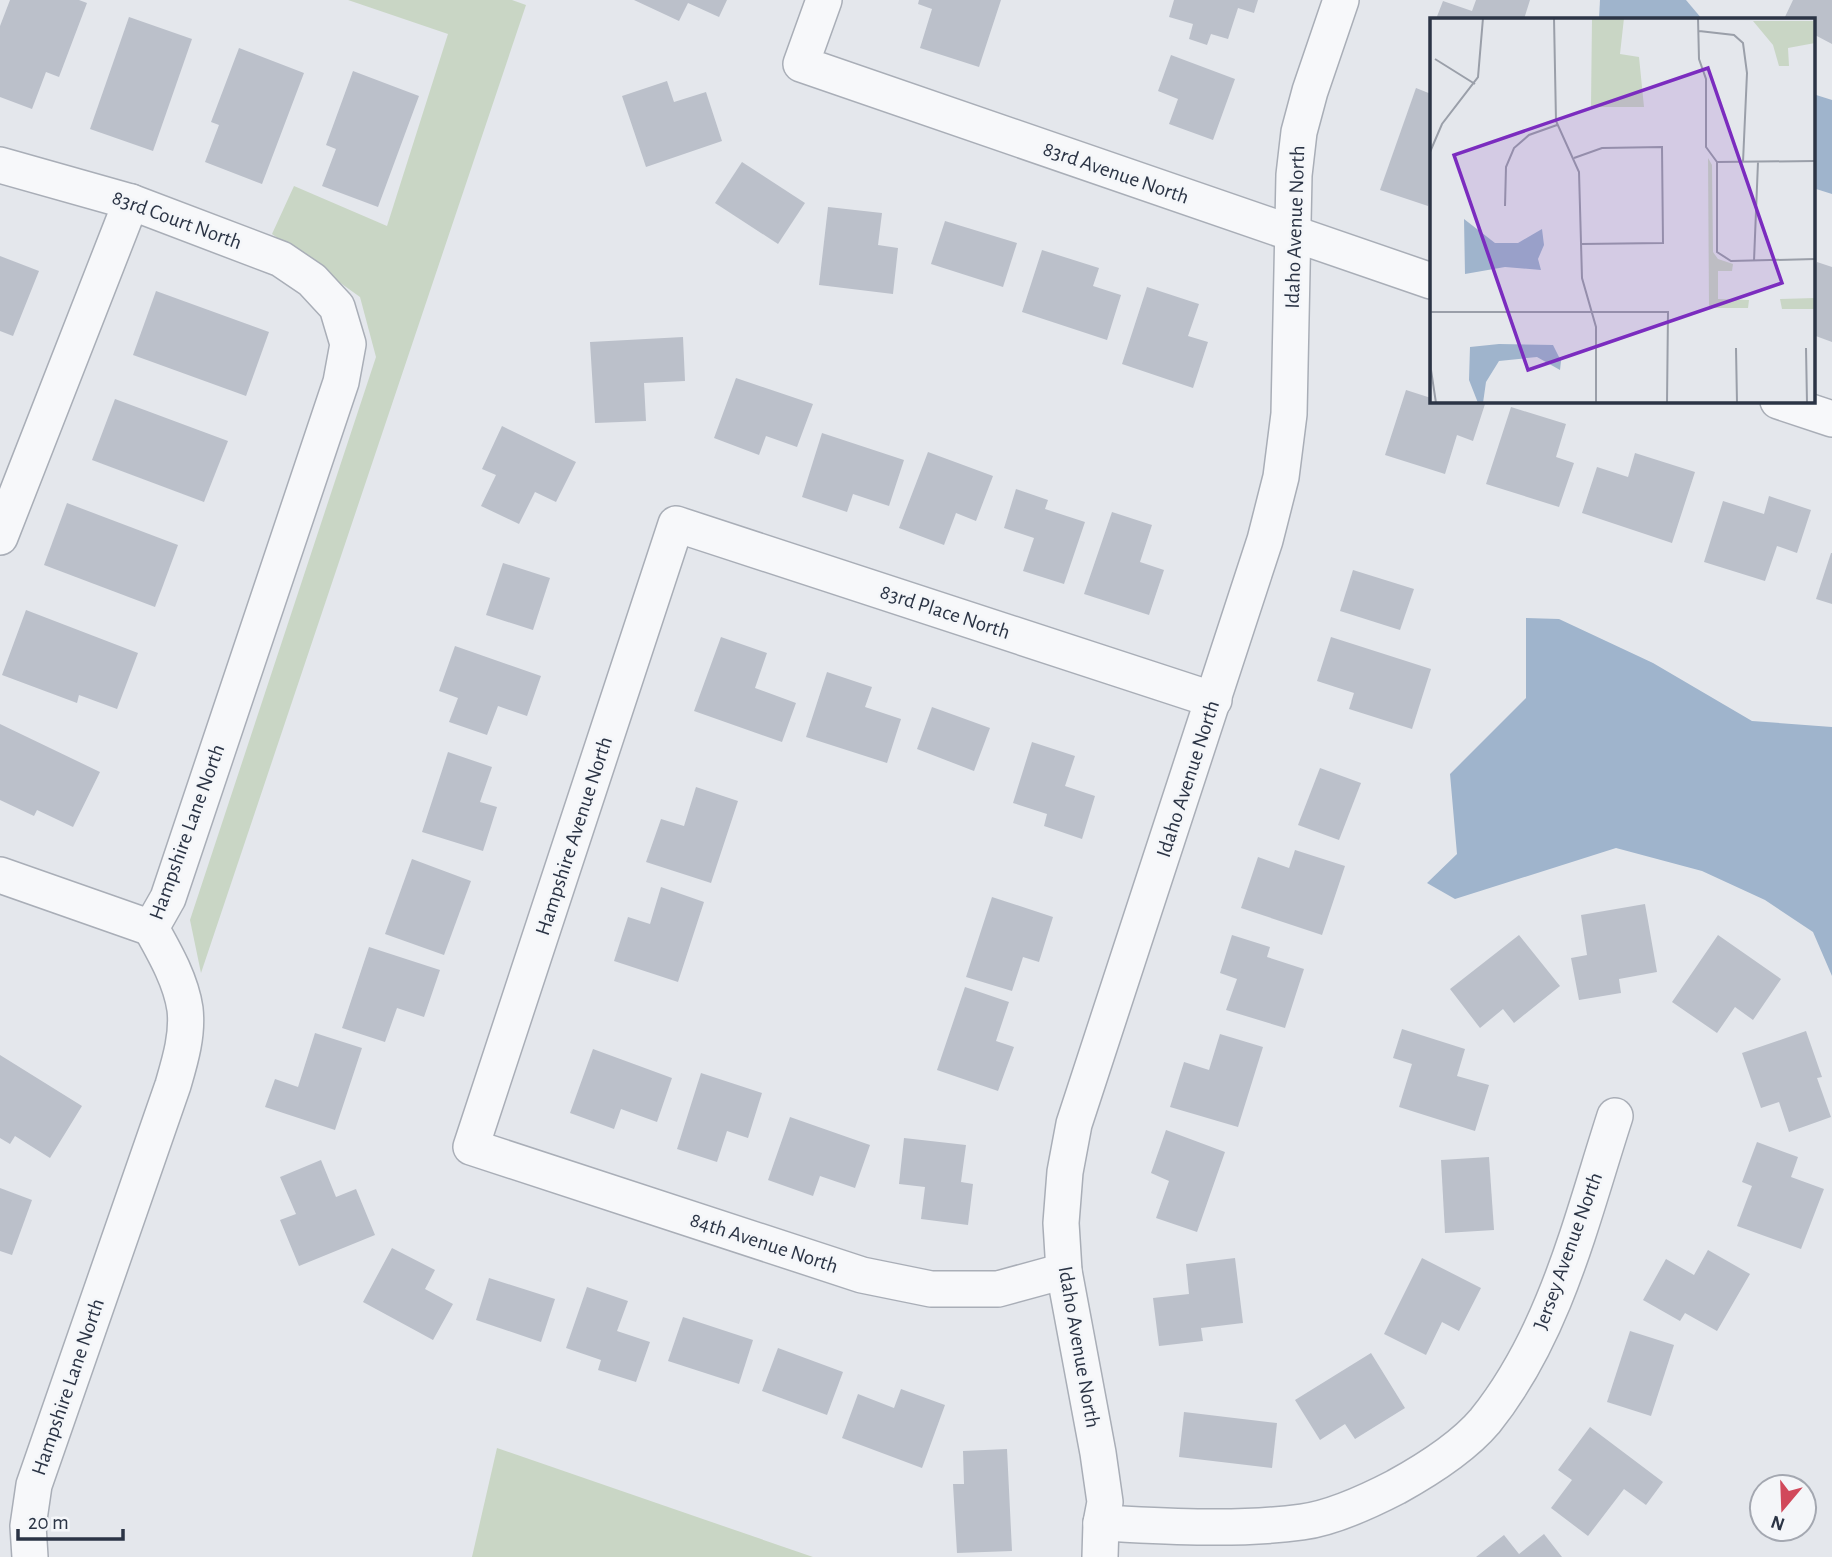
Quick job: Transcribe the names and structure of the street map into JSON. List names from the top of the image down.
{
  "streets": {
    "street": [
      "83rd Avenue North",
      "83rd Court North",
      "Idaho Avenue North",
      "83rd Place North",
      "Hampshire Lane North",
      "Hampshire Avenue North",
      "84th Avenue North",
      "Jersey Avenue North"
    ]
  },
  "crossings": [
    ["83rd Avenue North", "Idaho Avenue North"],
    ["83rd Court North", "Hampshire Lane North"],
    ["Idaho Avenue North", "83rd Place North"],
    ["Idaho Avenue North", "84th Avenue North"],
    ["Idaho Avenue North", "Jersey Avenue North"],
    ["83rd Place North", "Hampshire Avenue North"],
    ["Hampshire Avenue North", "84th Avenue North"]
  ],
  "scale_bar": "20 m",
  "north": "bottom"
}
